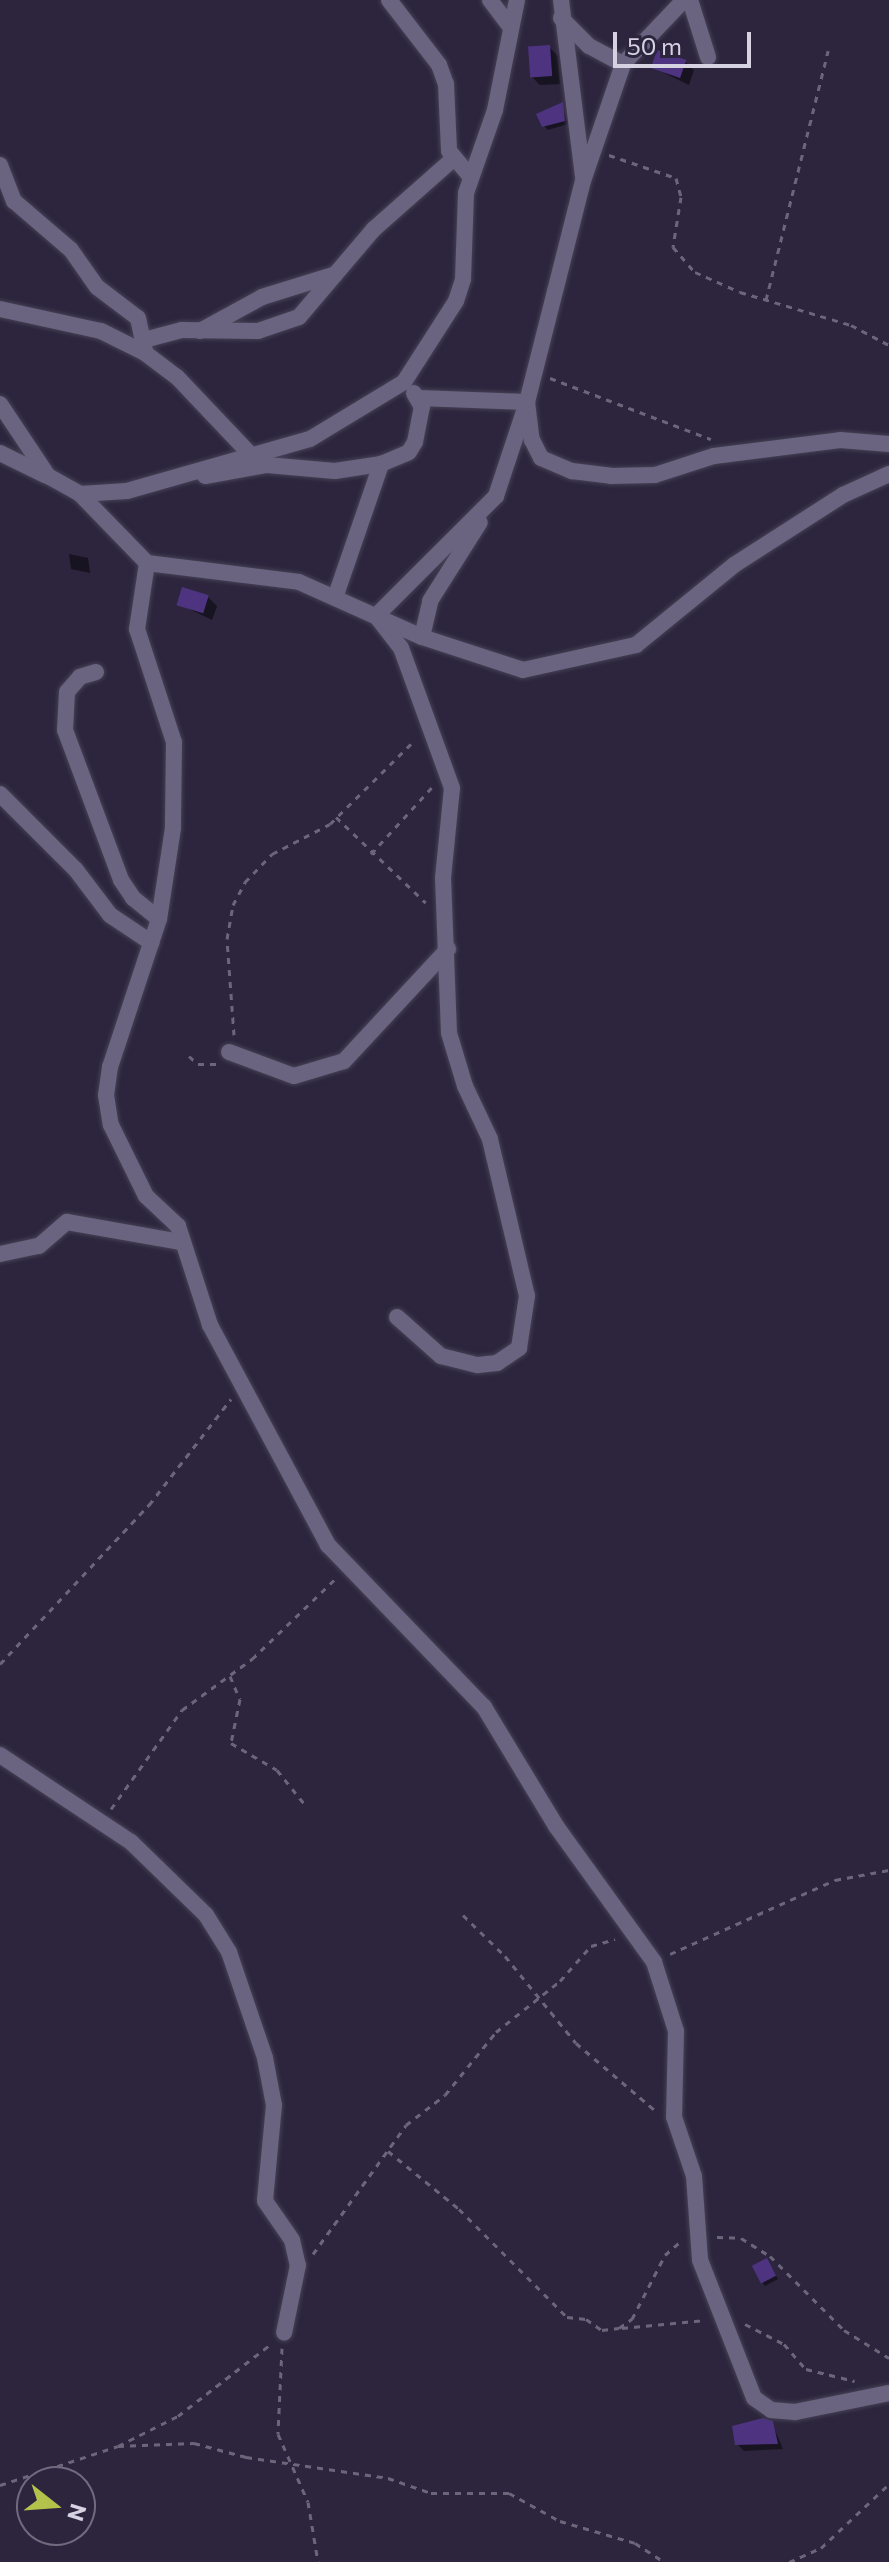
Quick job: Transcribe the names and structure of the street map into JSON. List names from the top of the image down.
{
  "scale_bar": "50 m",
  "north": "right"
}
